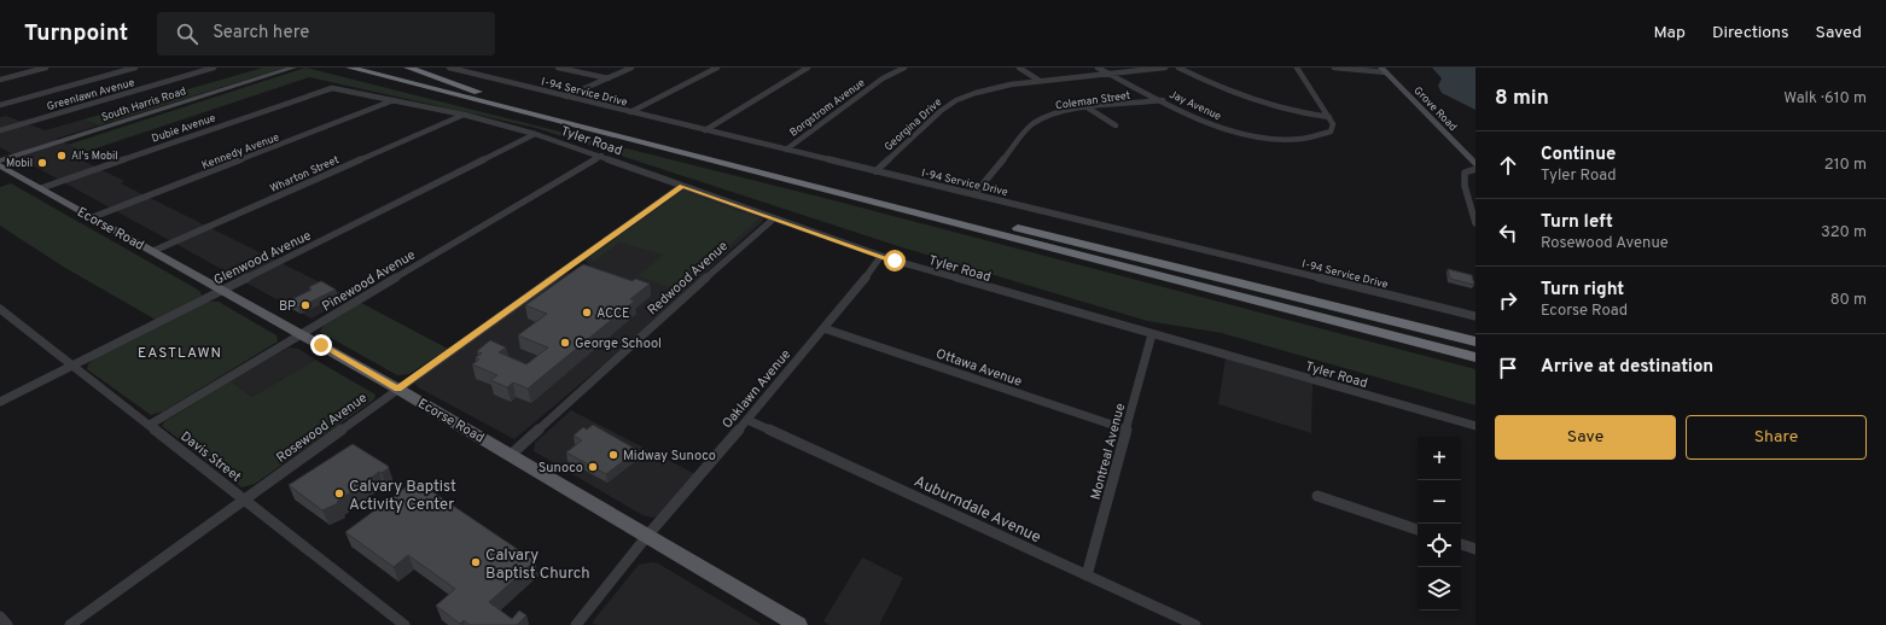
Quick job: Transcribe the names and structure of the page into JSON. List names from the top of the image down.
{
  "streets": {
    "main road": ["South Harris Road", "Grove Road", "Ecorse Road"],
    "street": [
      "I-94 Service Drive",
      "Greenlawn Avenue",
      "Coleman Street",
      "Jay Avenue",
      "Borgstrom Avenue",
      "Georgina Drive",
      "Dubie Avenue",
      "Tyler Road",
      "Kennedy Avenue",
      "Wharton Street",
      "Glenwood Avenue",
      "Redwood Avenue",
      "Pinewood Avenue",
      "Ottawa Avenue",
      "Oaklawn Avenue",
      "Rosewood Avenue",
      "Montreal Avenue",
      "Davis Street",
      "Auburndale Avenue"
    ]
  },
  "crossings": [
    ["I-94 Service Drive", "Coleman Street"],
    ["I-94 Service Drive", "Borgstrom Avenue"],
    ["I-94 Service Drive", "Georgina Drive"],
    ["Coleman Street", "Jay Avenue"],
    ["Jay Avenue", "Georgina Drive"],
    ["Dubie Avenue", "Tyler Road"],
    ["Dubie Avenue", "Ecorse Road"],
    ["Tyler Road", "Kennedy Avenue"],
    ["Tyler Road", "Wharton Street"],
    ["Tyler Road", "Glenwood Avenue"],
    ["Tyler Road", "Redwood Avenue"],
    ["Tyler Road", "Pinewood Avenue"],
    ["Tyler Road", "Oaklawn Avenue"],
    ["Tyler Road", "Rosewood Avenue"],
    ["Tyler Road", "Montreal Avenue"],
    ["Kennedy Avenue", "Ecorse Road"],
    ["Wharton Street", "Ecorse Road"],
    ["Ecorse Road", "Glenwood Avenue"],
    ["Ecorse Road", "Redwood Avenue"],
    ["Ecorse Road", "Pinewood Avenue"],
    ["Ecorse Road", "Oaklawn Avenue"],
    ["Ecorse Road", "Rosewood Avenue"],
    ["Glenwood Avenue", "Davis Street"],
    ["Pinewood Avenue", "Davis Street"],
    ["Ottawa Avenue", "Oaklawn Avenue"],
    ["Ottawa Avenue", "Montreal Avenue"],
    ["Oaklawn Avenue", "Auburndale Avenue"],
    ["Rosewood Avenue", "Davis Street"],
    ["Montreal Avenue", "Auburndale Avenue"]
  ],
  "districts": ["EASTLAWN"],
  "places": [
    "Al's Mobil",
    "Mobil",
    "BP",
    "ACCE",
    "George School",
    "Midway Sunoco",
    "Sunoco",
    "Calvary Baptist Activity Center",
    "Calvary Baptist Church"
  ],
  "page": {
    "header": "Turnpoint",
    "search": "Search here",
    "nav": ["Map", "Directions", "Saved"],
    "heading": ["8 min", "Walk · 610 m"],
    "list": [
      ["Continue", "Tyler Road", "210 m"],
      ["Turn left", "Rosewood Avenue", "320 m"],
      ["Turn right", "Ecorse Road", "80 m"],
      "Arrive at destination"
    ],
    "buttons": ["Save", "Share"],
    "map_buttons": ["+", "−"]
  }
}
